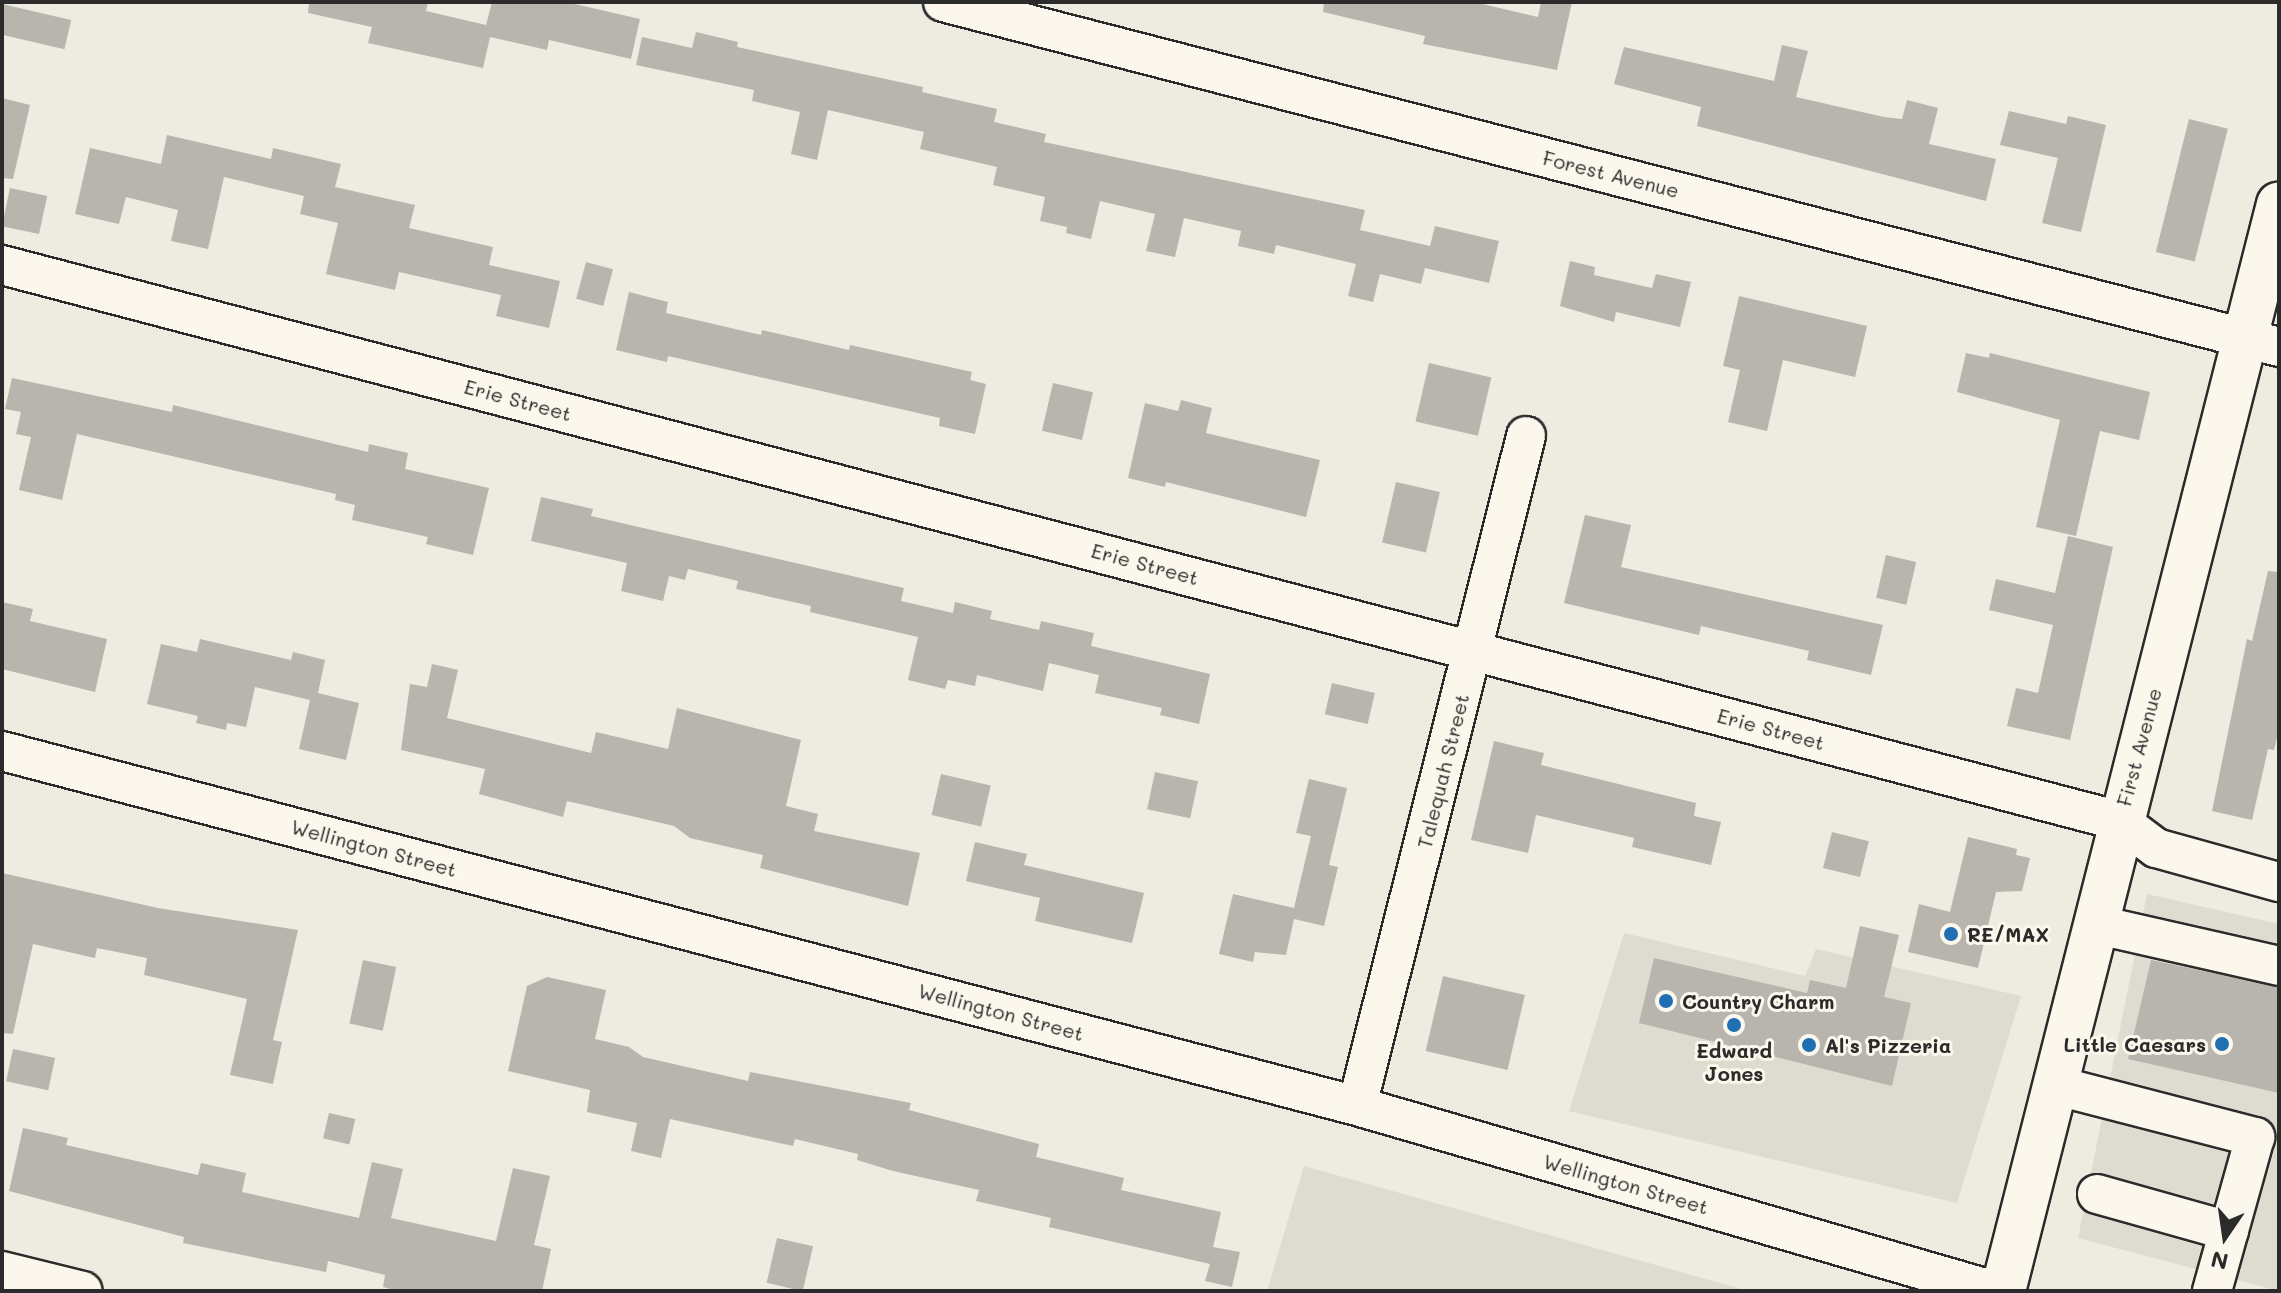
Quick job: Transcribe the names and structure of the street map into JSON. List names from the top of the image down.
{
  "streets": {
    "main road": ["First Avenue"],
    "street": [
      "Forest Avenue",
      "Erie Street",
      "Talequah Street",
      "Wellington Street"
    ]
  },
  "crossings": [
    ["Forest Avenue", "First Avenue"],
    ["Erie Street", "First Avenue"],
    ["Erie Street", "Talequah Street"],
    ["Talequah Street", "Wellington Street"]
  ],
  "places": [
    "RE/MAX",
    "Country Charm",
    "Edward Jones",
    "Little Caesars",
    "Al's Pizzeria"
  ],
  "north": "bottom"
}
